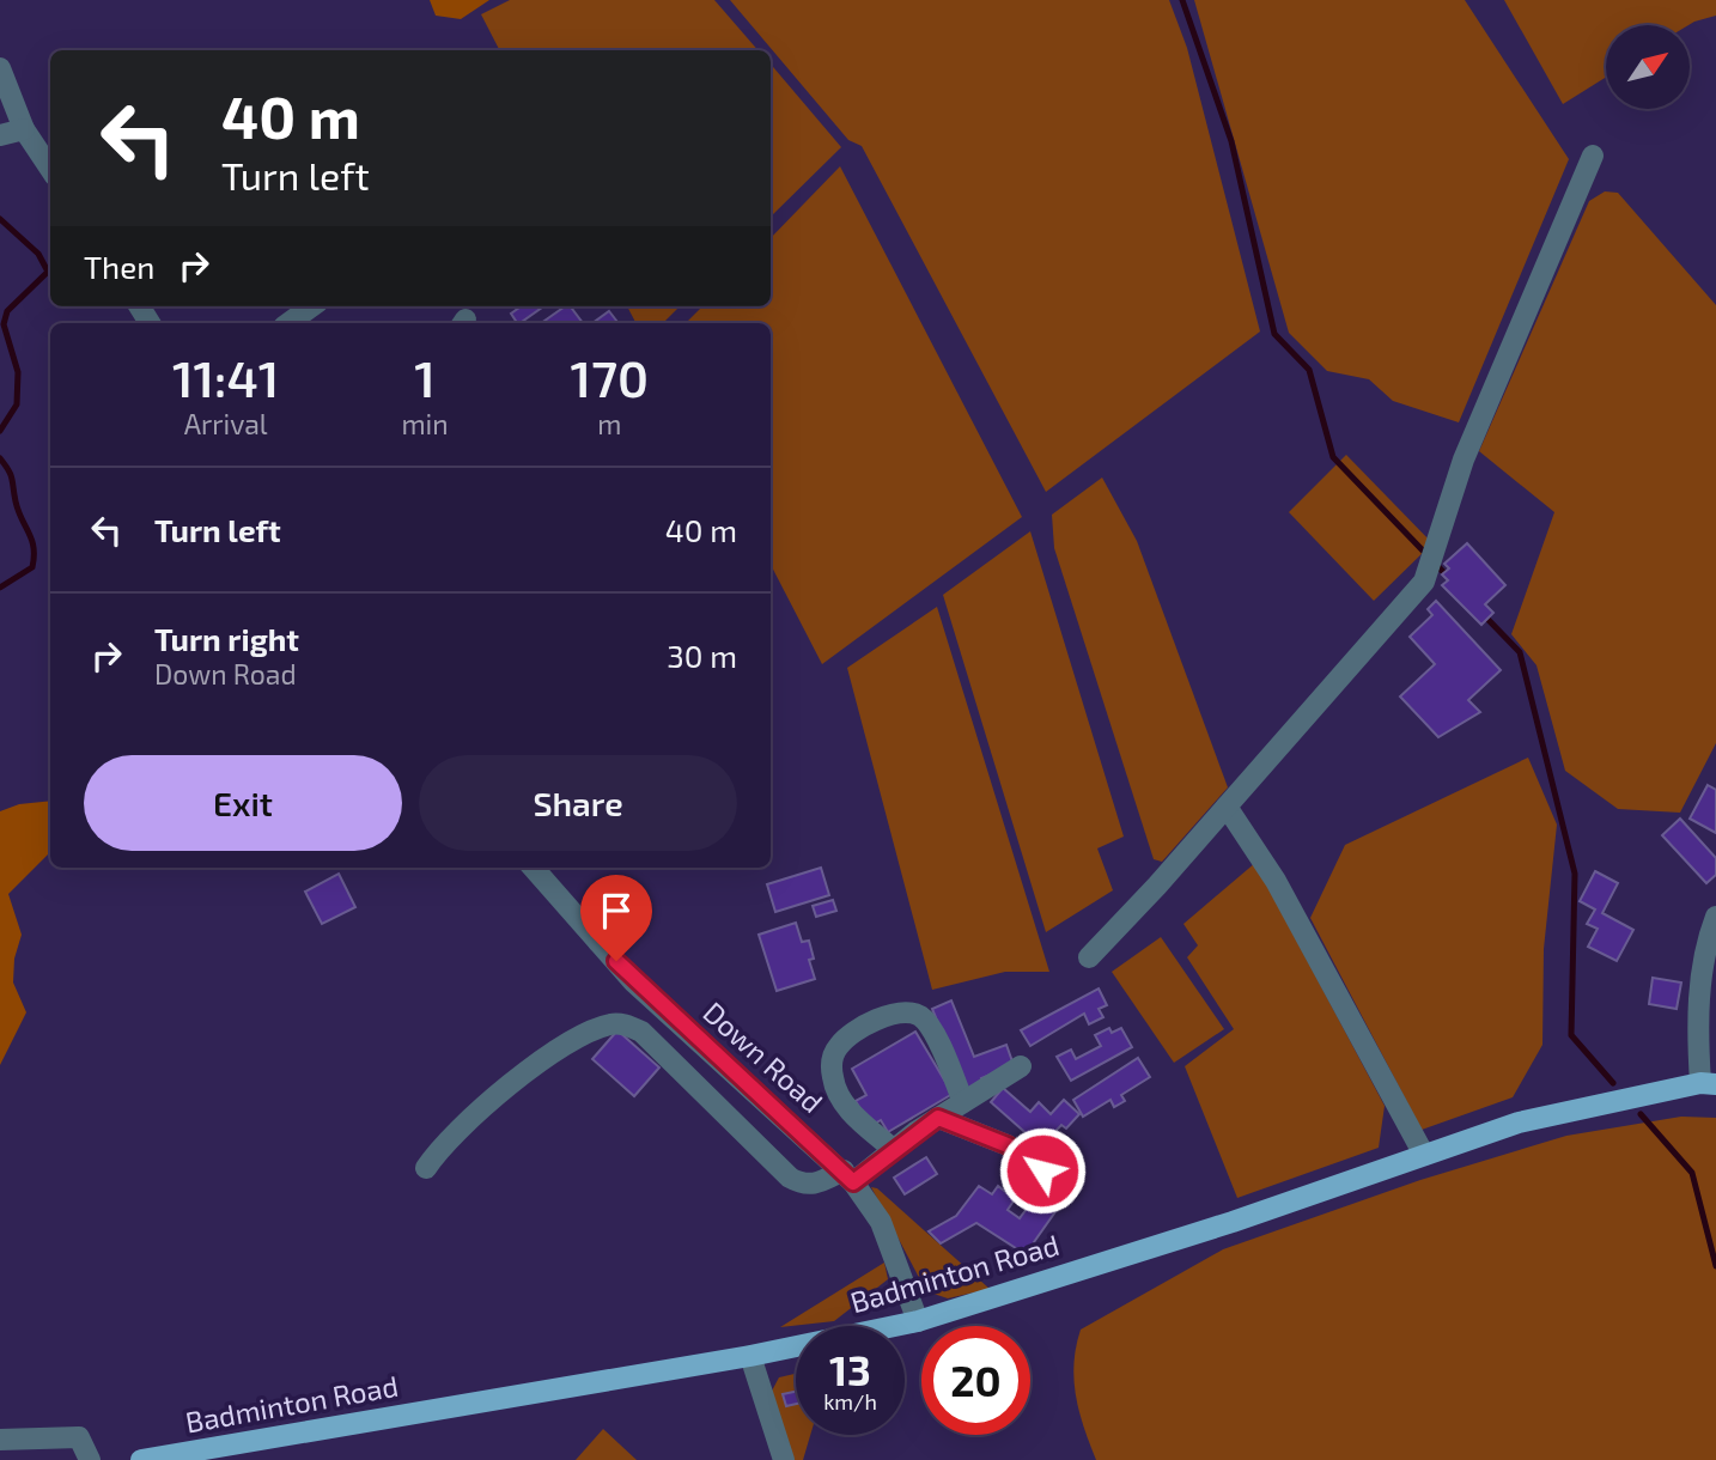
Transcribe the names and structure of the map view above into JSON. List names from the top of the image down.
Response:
{
  "streets": {
    "main road": ["Badminton Road"],
    "street": ["Down Road"]
  },
  "crossings": [
    ["Down Road", "Badminton Road"]
  ],
  "north": "top right",
  "page": {
    "turn": ["40 m", "Turn left"],
    "then": "Then",
    "eta": [
      "11:41",
      "Arrival",
      "1",
      "min",
      "170",
      "m"
    ],
    "list": [
      {
        "name": "Turn left",
        "value": "40 m"
      },
      {
        "name": "Turn right",
        "note": "Down Road",
        "value": "30 m"
      }
    ],
    "buttons": ["Exit", "Share"],
    "speed": "13 km/h",
    "limit": "20"
  }
}
